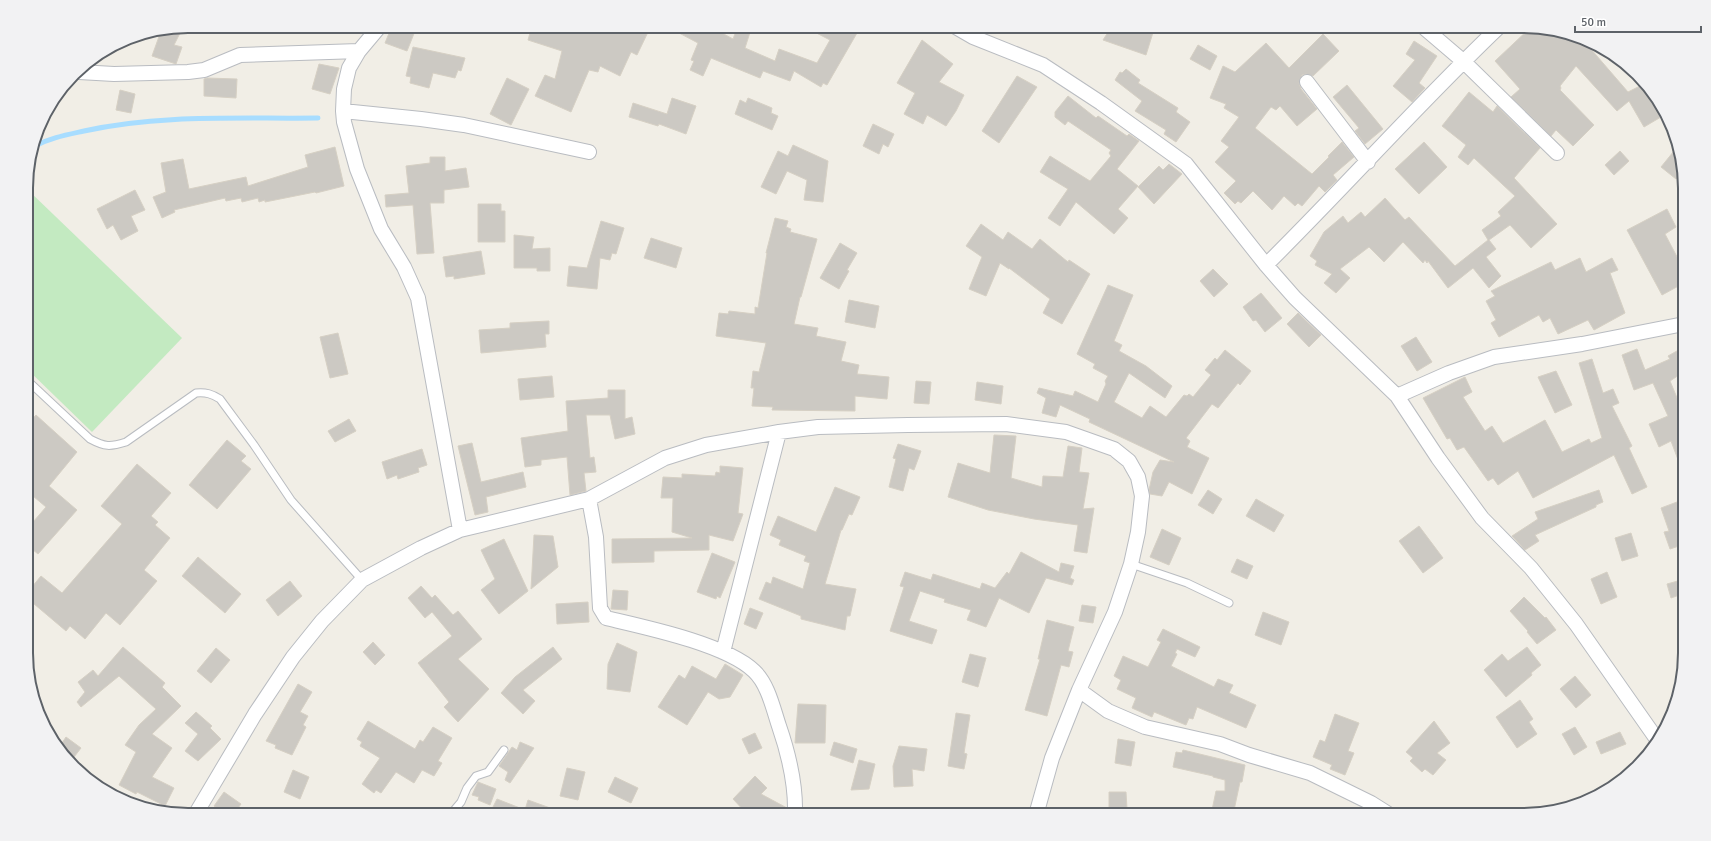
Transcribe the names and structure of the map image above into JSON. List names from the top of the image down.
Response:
{
  "scale_bar": "50 m"
}
